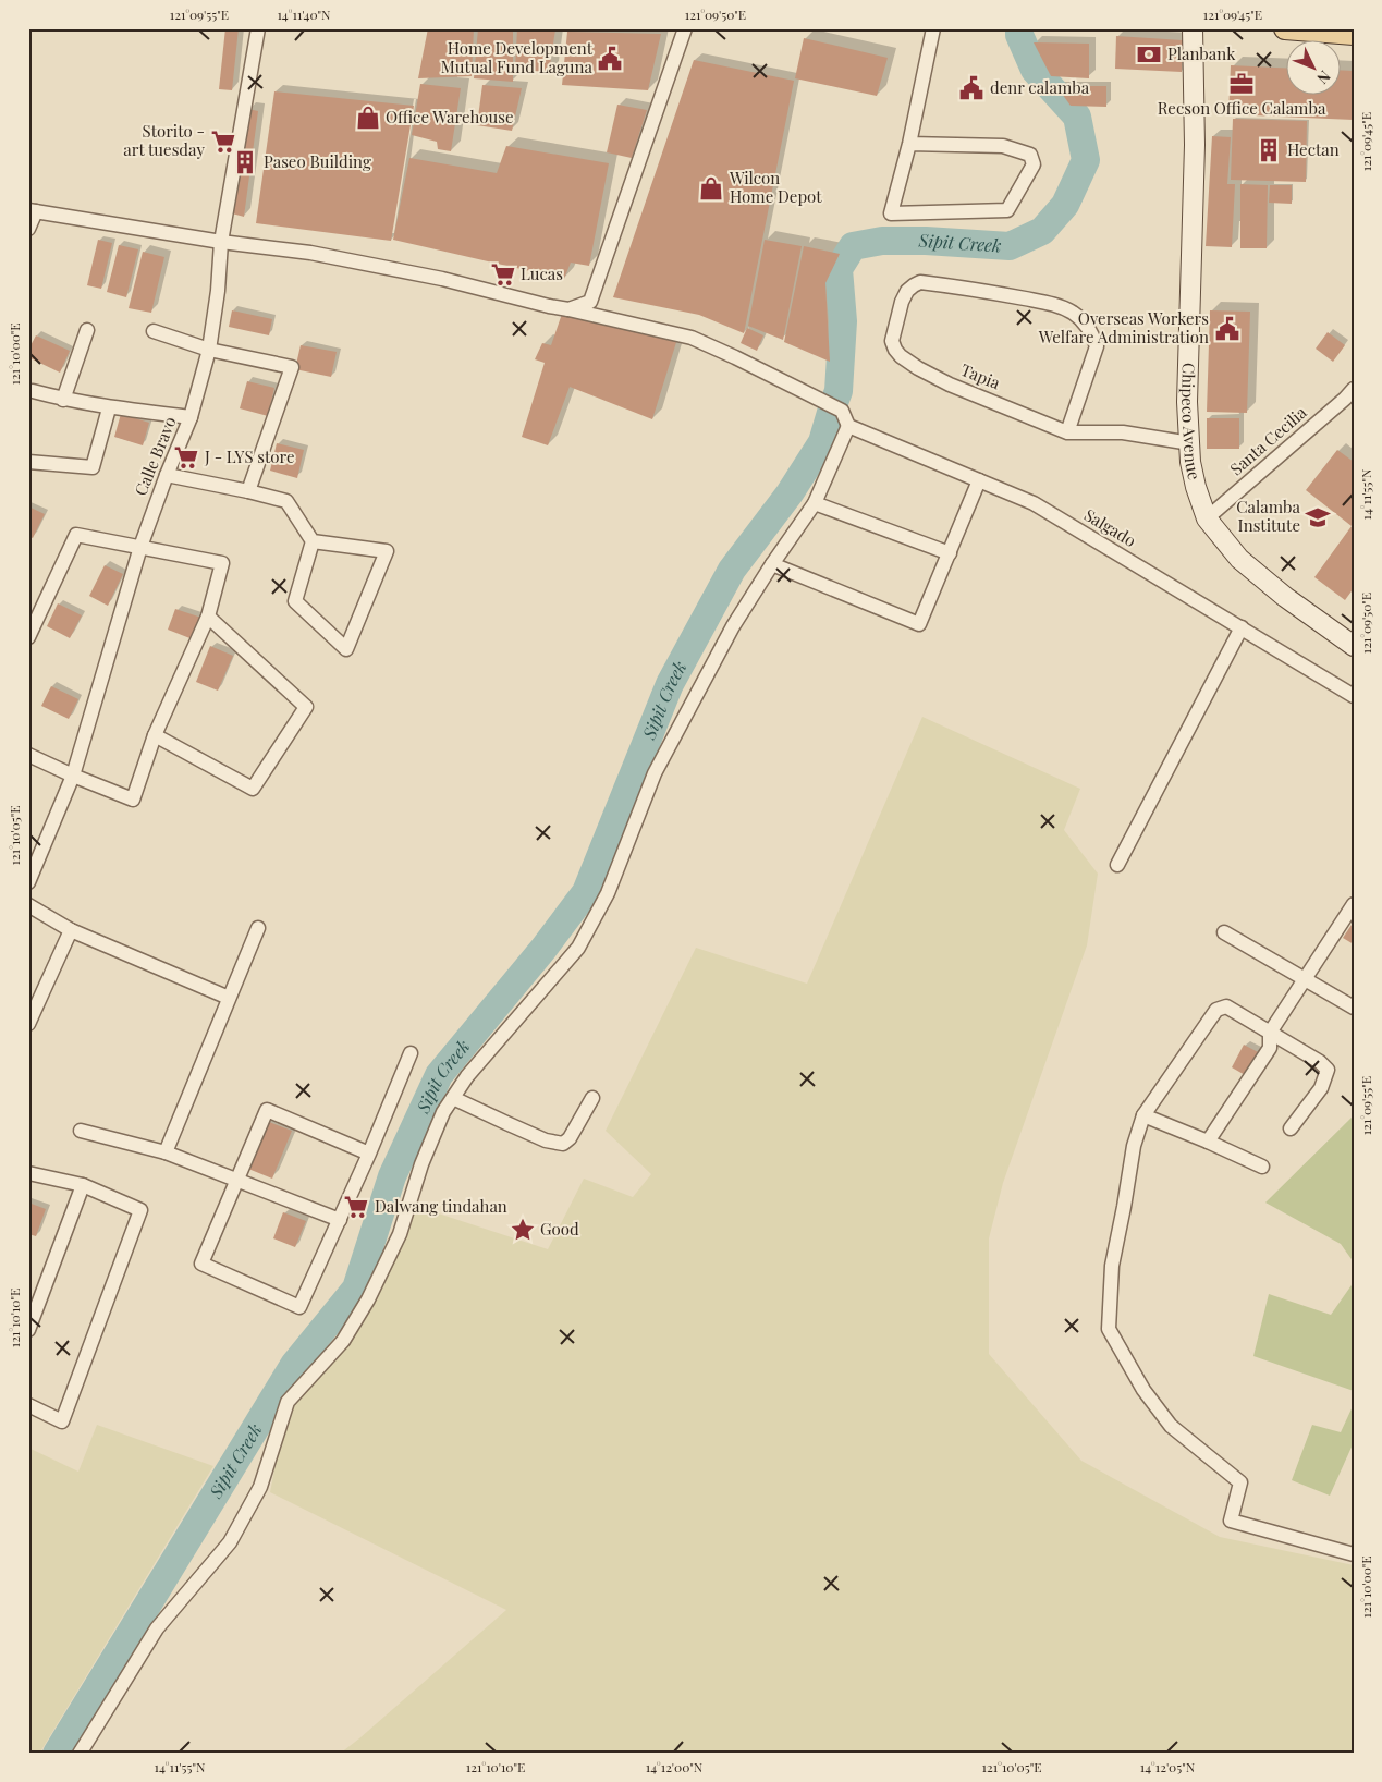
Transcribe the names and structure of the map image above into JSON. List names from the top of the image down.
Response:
{
  "streets": {
    "main road": ["Chipeco Avenue"],
    "street": [
      "Tapia",
      "Santa Cecilia",
      "Calle Bravo",
      "Salgado"
    ]
  },
  "crossings": [
    ["Tapia", "Chipeco Avenue"],
    ["Chipeco Avenue", "Santa Cecilia"]
  ],
  "water": ["Sipit Creek"],
  "places": {
    "bank": ["Planbank"],
    "public building": ["Home Development Mutual Fund Laguna", "denr calamba", "Overseas Workers Welfare Administration"],
    "office": ["Recson Office Calamba"],
    "shop": ["Office Warehouse", "Wilcon Home Depot"],
    "supermarket": [
      "Storito - art tuesday",
      "Lucas",
      "J - LYS store",
      "Dalwang tindahan"
    ],
    "building": ["Hectan", "Paseo Building"],
    "school or university": ["Calamba Institute"],
    "place": ["Good"]
  },
  "north": "bottom right",
  "coordinates": [
    "121°09'55\"E",
    "14°11'40\"N",
    "121°09'50\"E",
    "121°09'45\"E",
    "121°10'00\"E",
    "14°11'55\"N",
    "121°10'05\"E",
    "121°10'10\"E",
    "14°12'00\"N",
    "14°12'05\"N"
  ]
}
